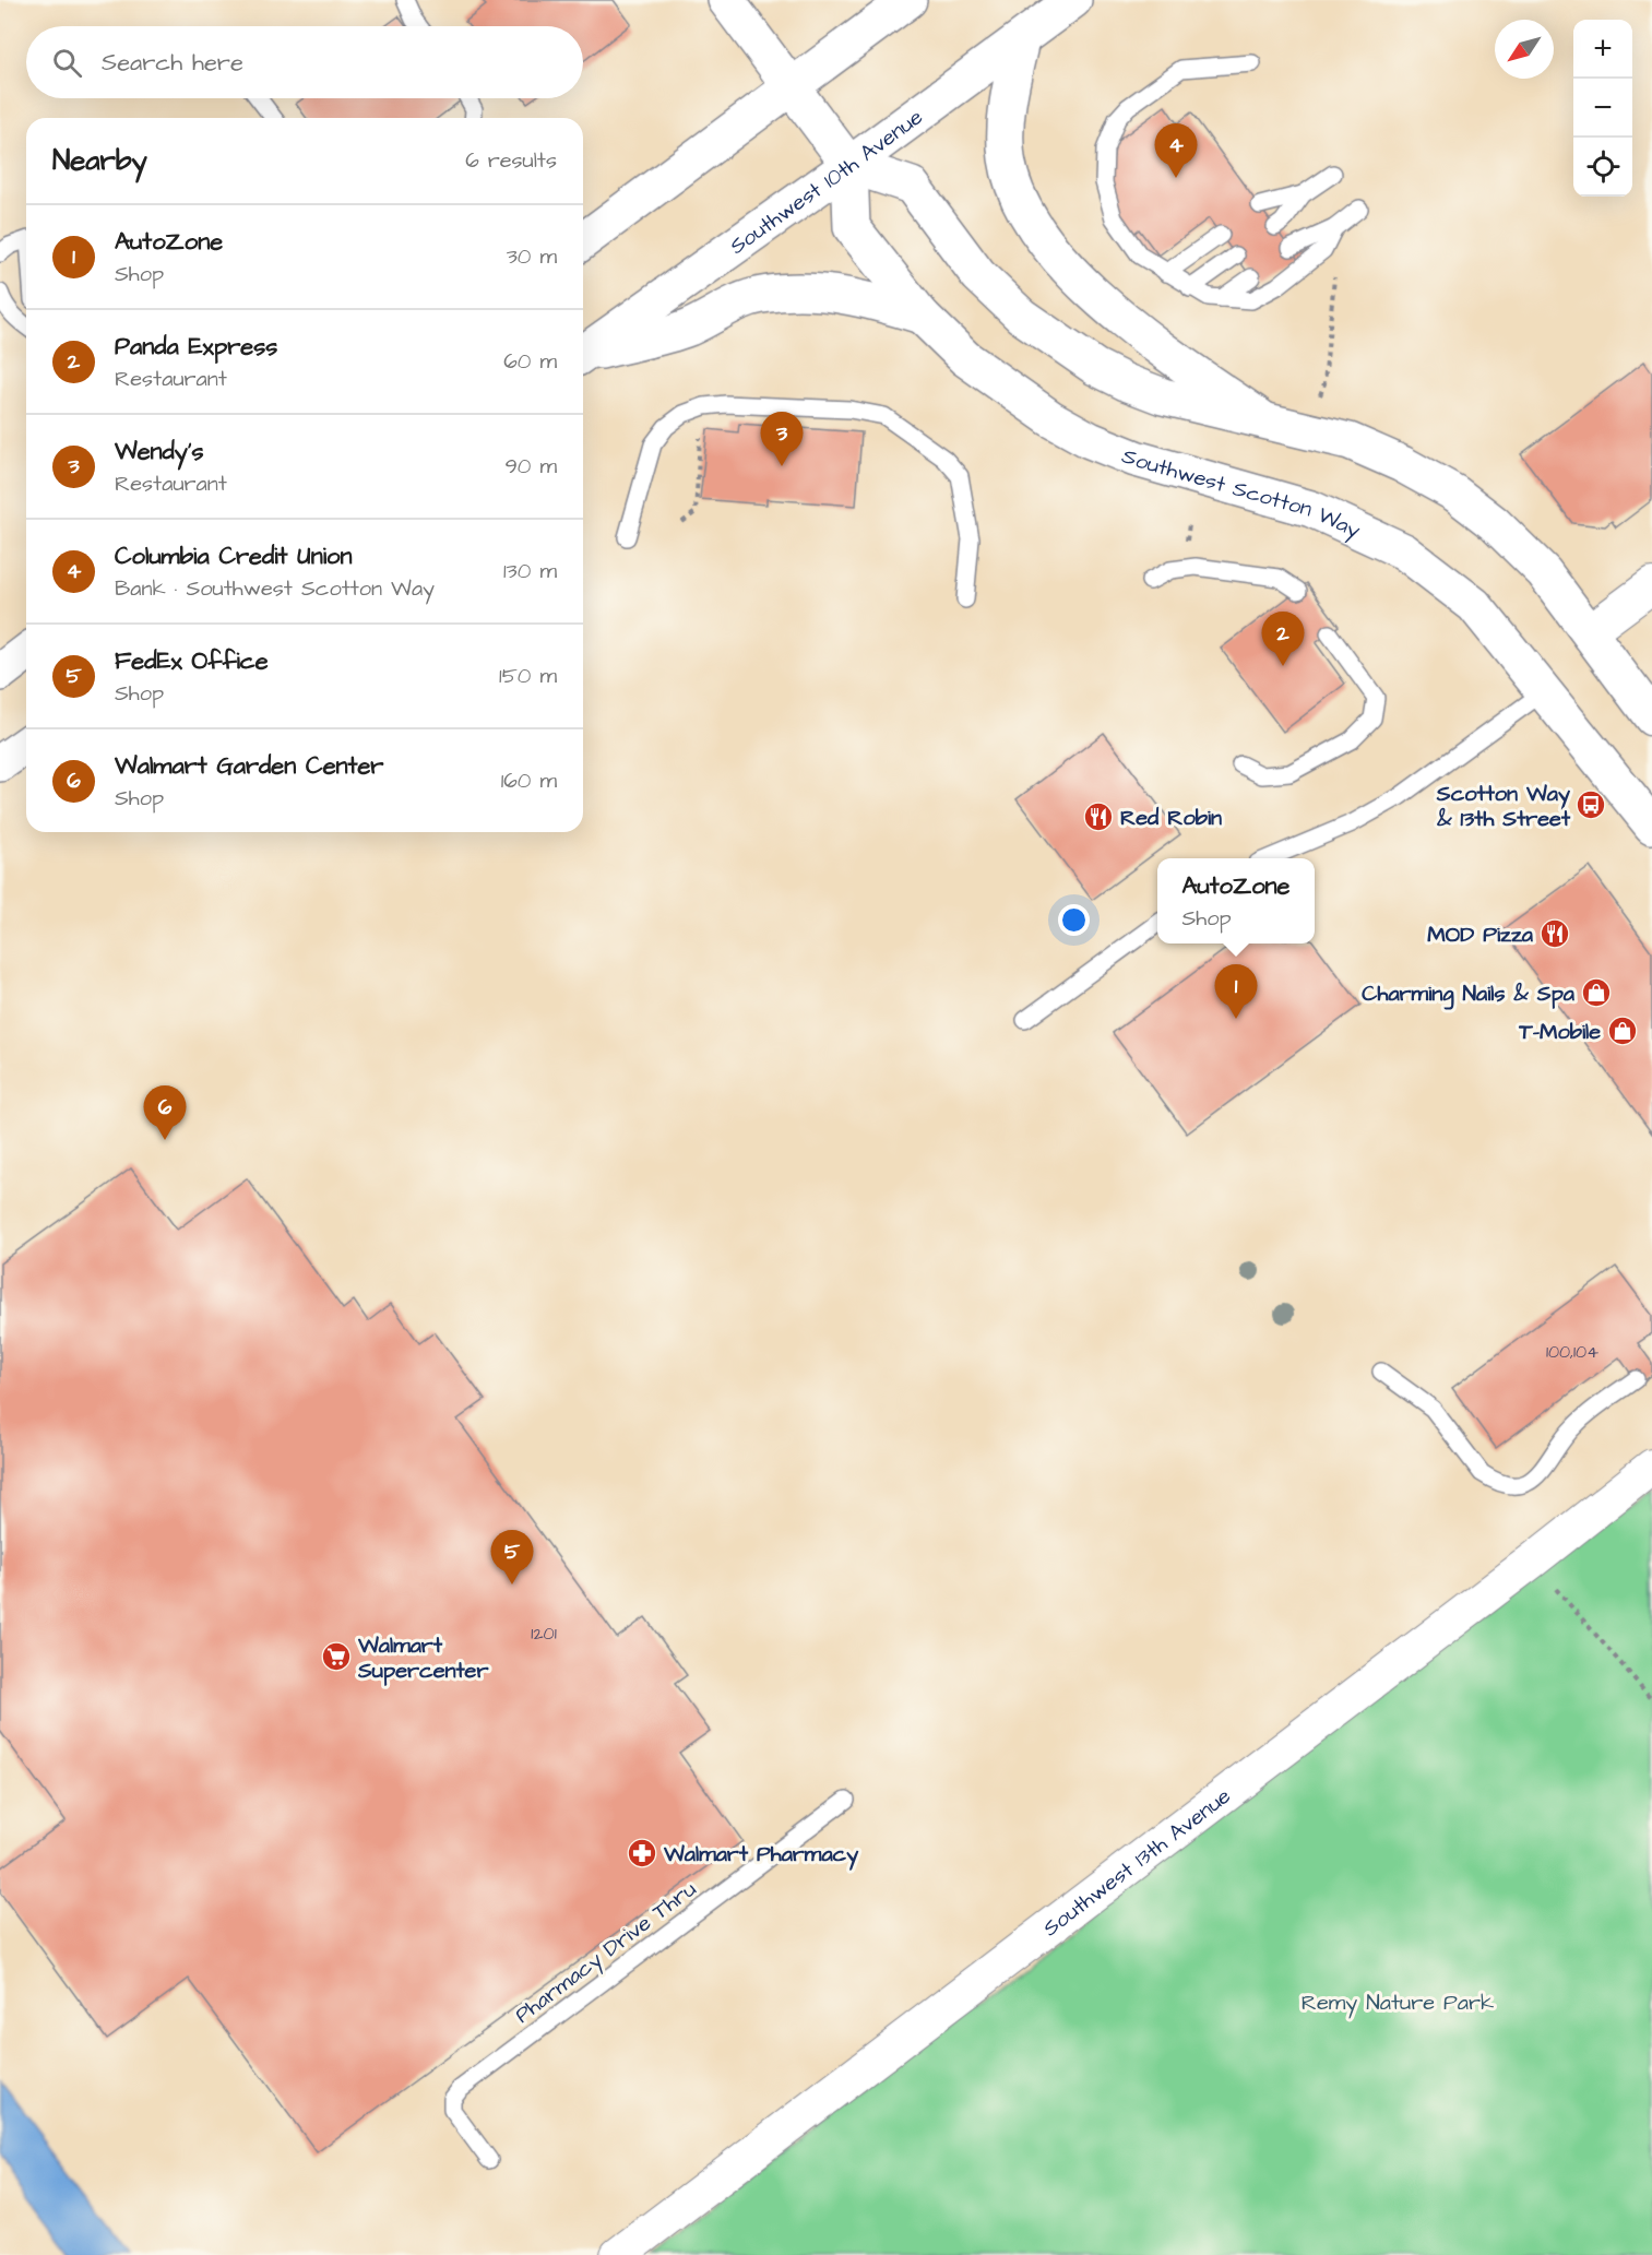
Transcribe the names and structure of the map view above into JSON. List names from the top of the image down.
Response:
{
  "streets": {
    "main road": ["Southwest 10th Avenue", "Southwest Scotton Way"],
    "street": ["Southwest 13th Avenue"],
    "lane": ["Pharmacy Drive Thru"]
  },
  "crossings": [
    ["Southwest 10th Avenue", "Southwest Scotton Way"]
  ],
  "parks": ["Remy Nature Park"],
  "places": {
    "bus stop": ["Scotton Way & 13th Street"],
    "restaurant": ["Red Robin", "MOD Pizza"],
    "shop": ["Charming Nails & Spa", "T-Mobile"],
    "supermarket": ["Walmart Supercenter"],
    "pharmacy": ["Walmart Pharmacy"]
  },
  "house_numbers": ["100,104", "1201"],
  "north": "bottom left",
  "page": {
    "map_buttons": ["+", "−"],
    "search": "Search here",
    "heading": ["Nearby", "6 results"],
    "pins": [
      "4",
      "3",
      "2",
      "1",
      "6",
      "5"
    ],
    "list": [
      {
        "mark": "1",
        "name": "AutoZone",
        "note": "Shop",
        "value": "30 m"
      },
      {
        "mark": "2",
        "name": "Panda Express",
        "note": "Restaurant",
        "value": "60 m"
      },
      {
        "mark": "3",
        "name": "Wendy's",
        "note": "Restaurant",
        "value": "90 m"
      },
      {
        "mark": "4",
        "name": "Columbia Credit Union",
        "note": "Bank · Southwest Scotton Way",
        "value": "130 m"
      },
      {
        "mark": "5",
        "name": "FedEx Office",
        "note": "Shop",
        "value": "150 m"
      },
      {
        "mark": "6",
        "name": "Walmart Garden Center",
        "note": "Shop",
        "value": "160 m"
      }
    ],
    "popup": ["AutoZone", "Shop"]
  }
}
